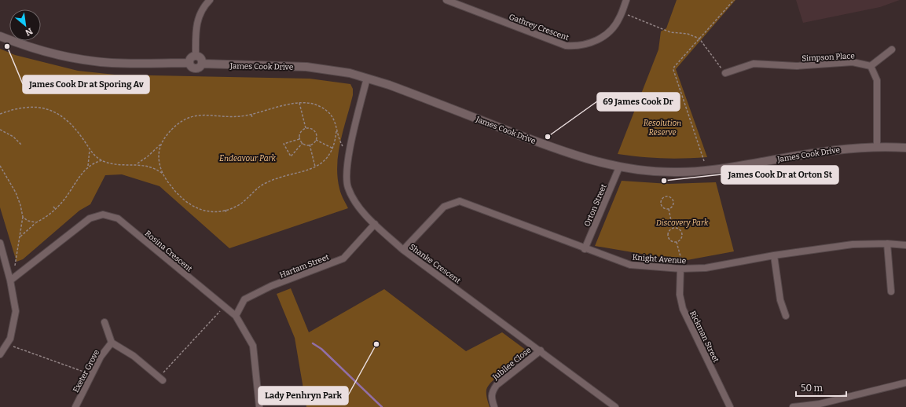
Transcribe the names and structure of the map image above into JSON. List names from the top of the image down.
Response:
{
  "streets": {
    "street": [
      "Gathrey Crescent",
      "Simpson Place",
      "James Cook Drive",
      "Orton Street",
      "Rosina Crescent",
      "Knight Avenue",
      "Shanke Crescent",
      "Hartam Street",
      "Rickman Street",
      "Jubilee Close",
      "Exeter Grove"
    ]
  },
  "crossings": [
    ["James Cook Drive", "Orton Street"],
    ["James Cook Drive", "Shanke Crescent"],
    ["Orton Street", "Knight Avenue"],
    ["Rosina Crescent", "Hartam Street"],
    ["Knight Avenue", "Shanke Crescent"],
    ["Knight Avenue", "Rickman Street"],
    ["Shanke Crescent", "Hartam Street"],
    ["Shanke Crescent", "Jubilee Close"]
  ],
  "parks": ["Resolution Reserve", "Endeavour Park", "Discovery Park"],
  "places": [
    "James Cook Dr at Sporing Av",
    "69 James Cook Dr",
    "James Cook Dr at Orton St",
    "Lady Penhryn Park"
  ],
  "scale_bar": "50 m",
  "north": "bottom right"
}
